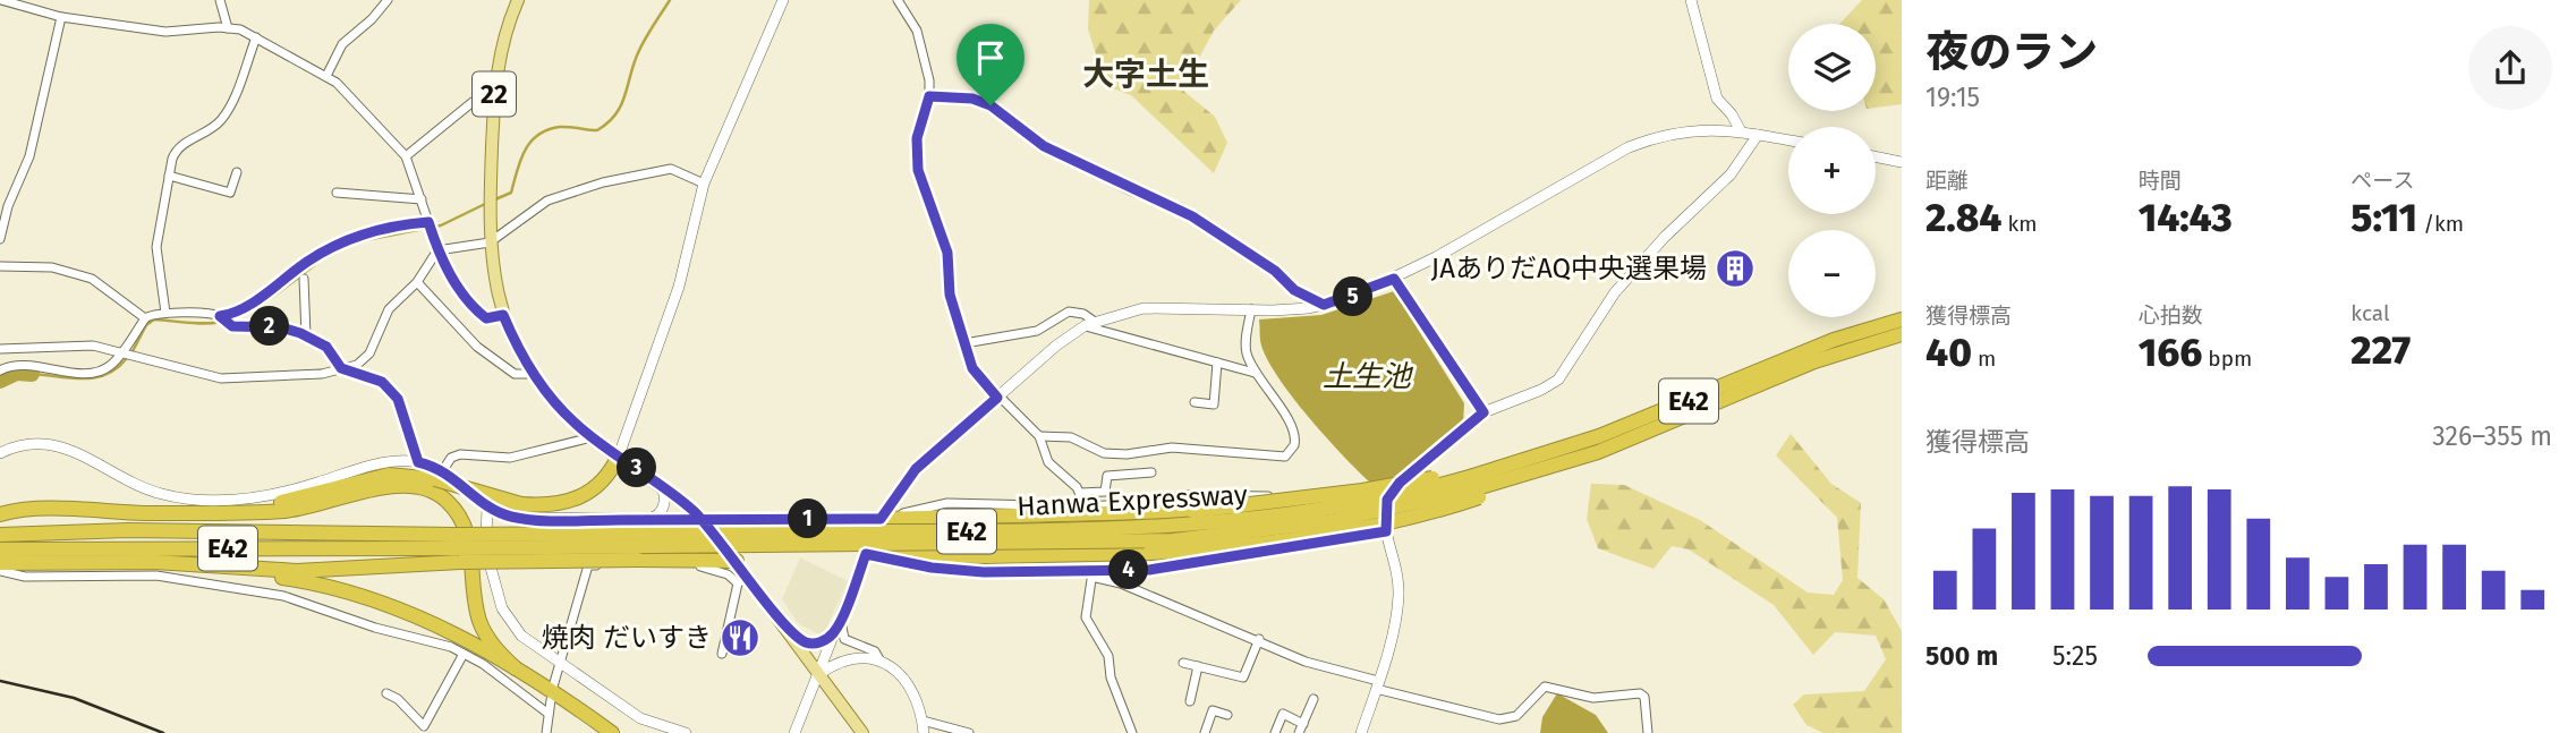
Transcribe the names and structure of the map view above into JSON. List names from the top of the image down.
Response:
{
  "streets": {
    "highway": ["E42", "Hanwa Expressway"],
    "main road": ["22"]
  },
  "crossings": [
    ["E42", "Hanwa Expressway"]
  ],
  "districts": ["大字土生"],
  "water": ["土生池"],
  "places": {
    "building": ["JAありだAQ中央選果場"],
    "restaurant": ["焼肉 だいすき"]
  },
  "page": {
    "heading": ["夜のラン", "19:15"],
    "map_buttons": ["+", "−"],
    "stats": [
      ["距離", "2.84 km"],
      ["時間", "14:43"],
      ["ペース", "5:11 /km"],
      ["獲得標高", "40 m"],
      ["心拍数", "166 bpm"],
      ["kcal", "227"]
    ],
    "pins": [
      "5",
      "2",
      "3",
      "1",
      "4"
    ],
    "chart": ["獲得標高", "326–355 m"],
    "list": [
      {
        "name": "500 m",
        "note": "5:25"
      }
    ]
  }
}
